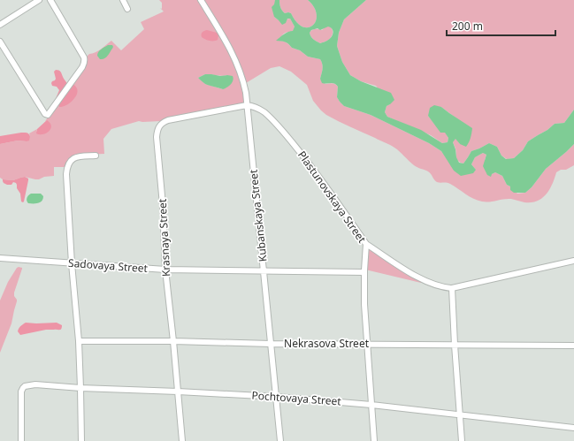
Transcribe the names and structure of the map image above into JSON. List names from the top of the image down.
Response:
{
  "streets": {
    "street": [
      "Plastunovskaya Street",
      "Kubanskaya Street",
      "Krasnaya Street",
      "Sadovaya Street",
      "Nekrasova Street",
      "Pochtovaya Street"
    ]
  },
  "crossings": [
    ["Plastunovskaya Street", "Kubanskaya Street"],
    ["Plastunovskaya Street", "Krasnaya Street"],
    ["Plastunovskaya Street", "Sadovaya Street"],
    ["Plastunovskaya Street", "Nekrasova Street"],
    ["Plastunovskaya Street", "Pochtovaya Street"],
    ["Kubanskaya Street", "Krasnaya Street"],
    ["Kubanskaya Street", "Sadovaya Street"],
    ["Kubanskaya Street", "Nekrasova Street"],
    ["Kubanskaya Street", "Pochtovaya Street"],
    ["Krasnaya Street", "Sadovaya Street"],
    ["Krasnaya Street", "Nekrasova Street"],
    ["Krasnaya Street", "Pochtovaya Street"]
  ],
  "scale_bar": "200 m"
}
